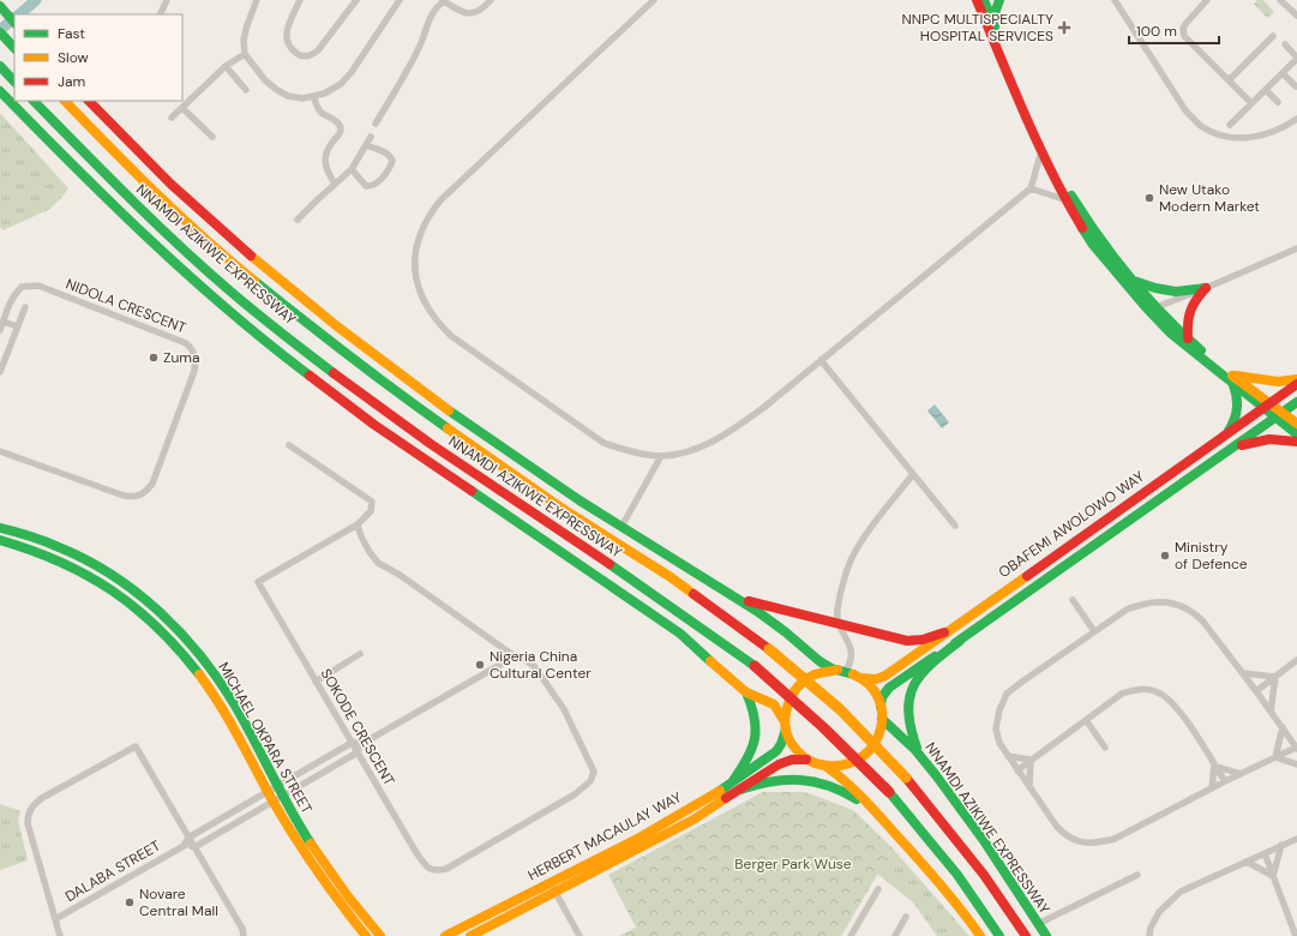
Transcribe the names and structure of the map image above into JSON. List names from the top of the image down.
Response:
{
  "streets": {
    "main road": [
      "NNAMDI AZIKIWE EXPRESSWAY",
      "OBAFEMI AWOLOWO WAY",
      "MICHAEL OKPARA STREET",
      "HERBERT MACAULAY WAY"
    ],
    "street": ["NIDOLA CRESCENT", "SOKODE CRESCENT", "DALABA STREET"]
  },
  "crossings": [
    ["NNAMDI AZIKIWE EXPRESSWAY", "OBAFEMI AWOLOWO WAY"],
    ["NNAMDI AZIKIWE EXPRESSWAY", "HERBERT MACAULAY WAY"],
    ["OBAFEMI AWOLOWO WAY", "HERBERT MACAULAY WAY"]
  ],
  "parks": ["Berger Park Wuse"],
  "places": {
    "health": ["NNPC MULTISPECIALTY HOSPITAL SERVICES"],
    "other": [
      "New Utako Modern Market",
      "Zuma",
      "Ministry of Defence",
      "Nigeria China Cultural Center",
      "Novare Central Mall"
    ]
  },
  "legend": ["Fast", "Slow", "Jam"],
  "scale_bar": "100 m"
}
